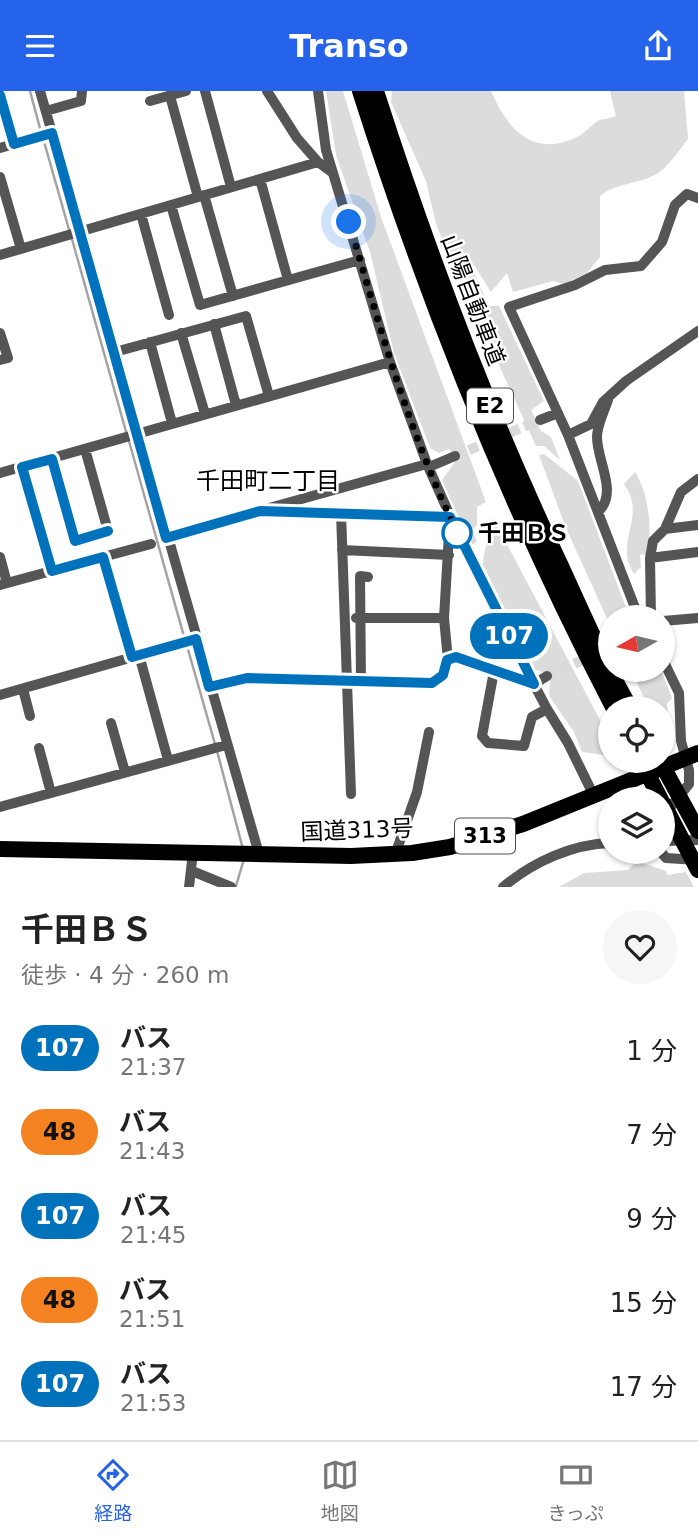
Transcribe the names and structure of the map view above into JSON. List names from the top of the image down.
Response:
{
  "streets": {
    "highway": [
      "山陽自動車道",
      "E2",
      "国道313号",
      "313"
    ]
  },
  "districts": ["千田町二丁目"],
  "places": ["千田ＢＳ"],
  "lines": ["bus line 107"],
  "north": "left",
  "page": {
    "header": "Transo",
    "on_map": "107",
    "heading": ["千田ＢＳ", "徒歩 · 4 分 · 260 m"],
    "list": [
      {
        "mark": "107",
        "name": "バス",
        "note": "21:37",
        "value": "1 分"
      },
      {
        "mark": "48",
        "name": "バス",
        "note": "21:43",
        "value": "7 分"
      },
      {
        "mark": "107",
        "name": "バス",
        "note": "21:45",
        "value": "9 分"
      },
      {
        "mark": "48",
        "name": "バス",
        "note": "21:51",
        "value": "15 分"
      },
      {
        "mark": "107",
        "name": "バス",
        "note": "21:53",
        "value": "17 分"
      }
    ],
    "tabs": ["経路", "地図", "きっぷ"]
  }
}
